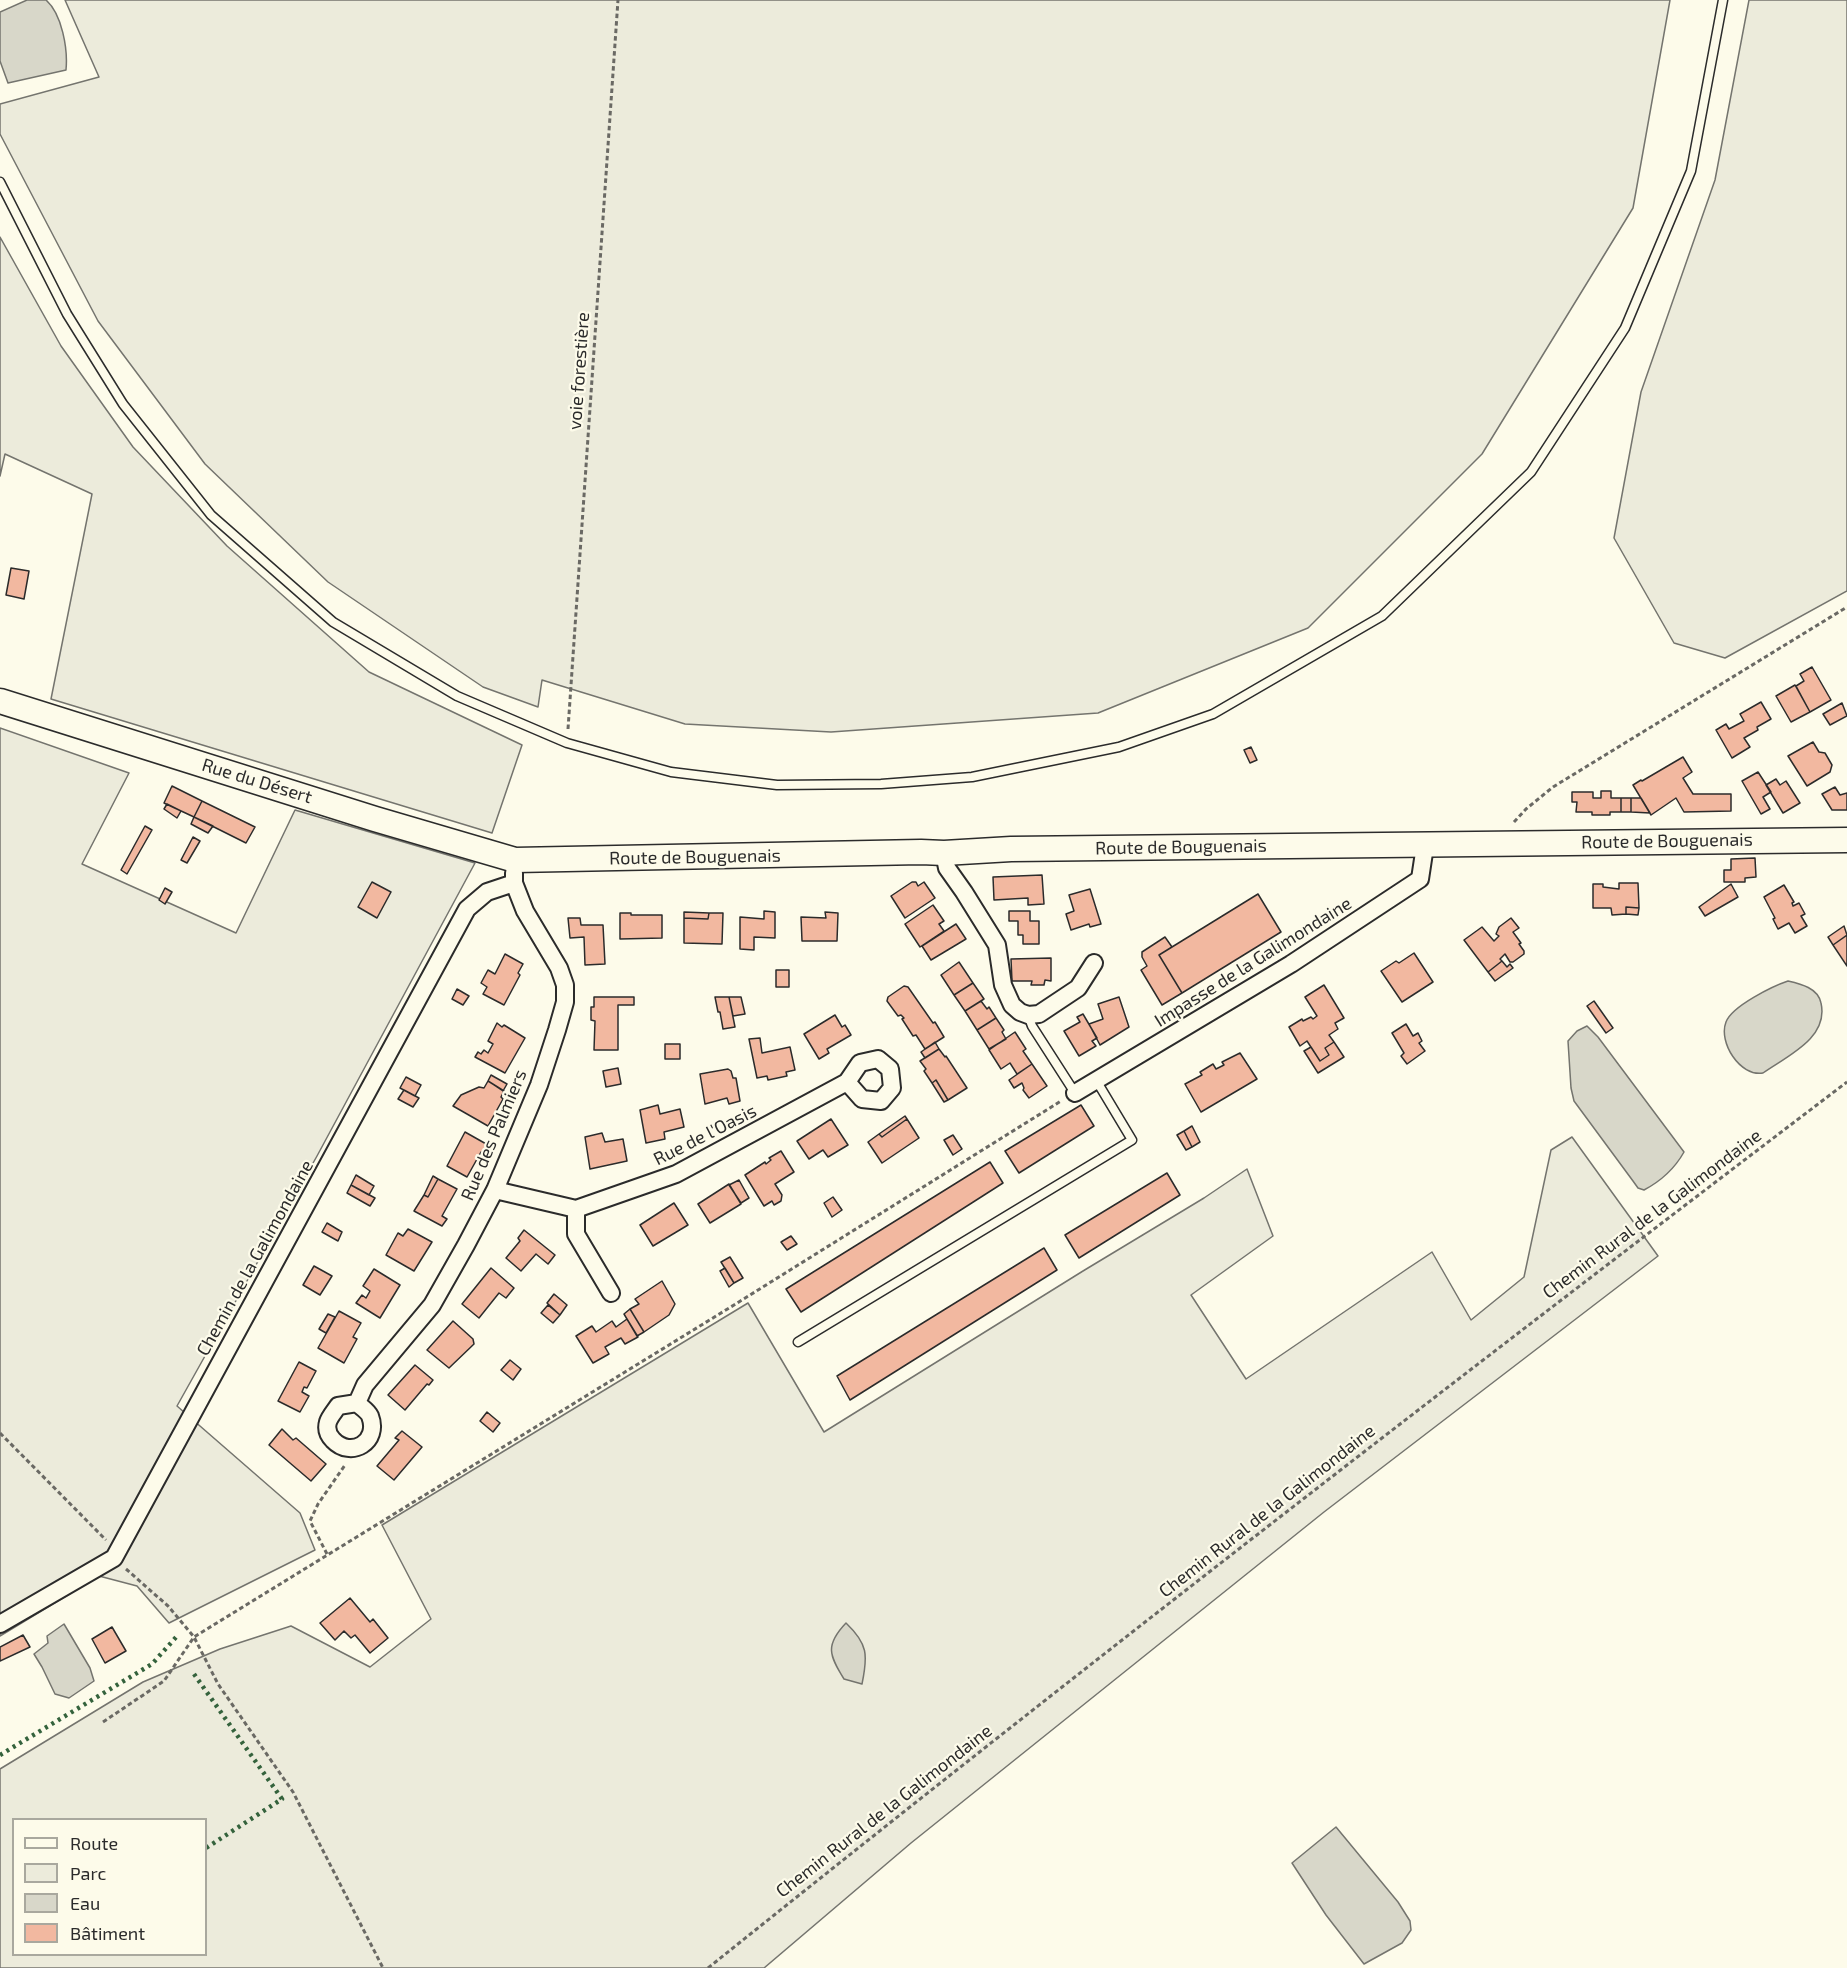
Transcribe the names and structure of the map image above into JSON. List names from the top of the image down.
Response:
{
  "streets": {
    "street": [
      "Rue du Désert",
      "Route de Bouguenais",
      "Impasse de la Galimondaine",
      "Rue des Palmiers",
      "Rue de l'Oasis",
      "Chemin de la Galimondaine"
    ],
    "path": ["voie forestière", "Chemin Rural de la Galimondaine"]
  },
  "crossings": [
    ["Rue du Désert", "Route de Bouguenais"],
    ["Rue du Désert", "Rue des Palmiers"],
    ["Rue du Désert", "Chemin de la Galimondaine"],
    ["Route de Bouguenais", "Impasse de la Galimondaine"],
    ["Route de Bouguenais", "Rue des Palmiers"],
    ["Route de Bouguenais", "Chemin de la Galimondaine"],
    ["Rue des Palmiers", "Chemin de la Galimondaine"]
  ],
  "legend": [
    "Route",
    "Parc",
    "Eau",
    "Bâtiment"
  ]
}
